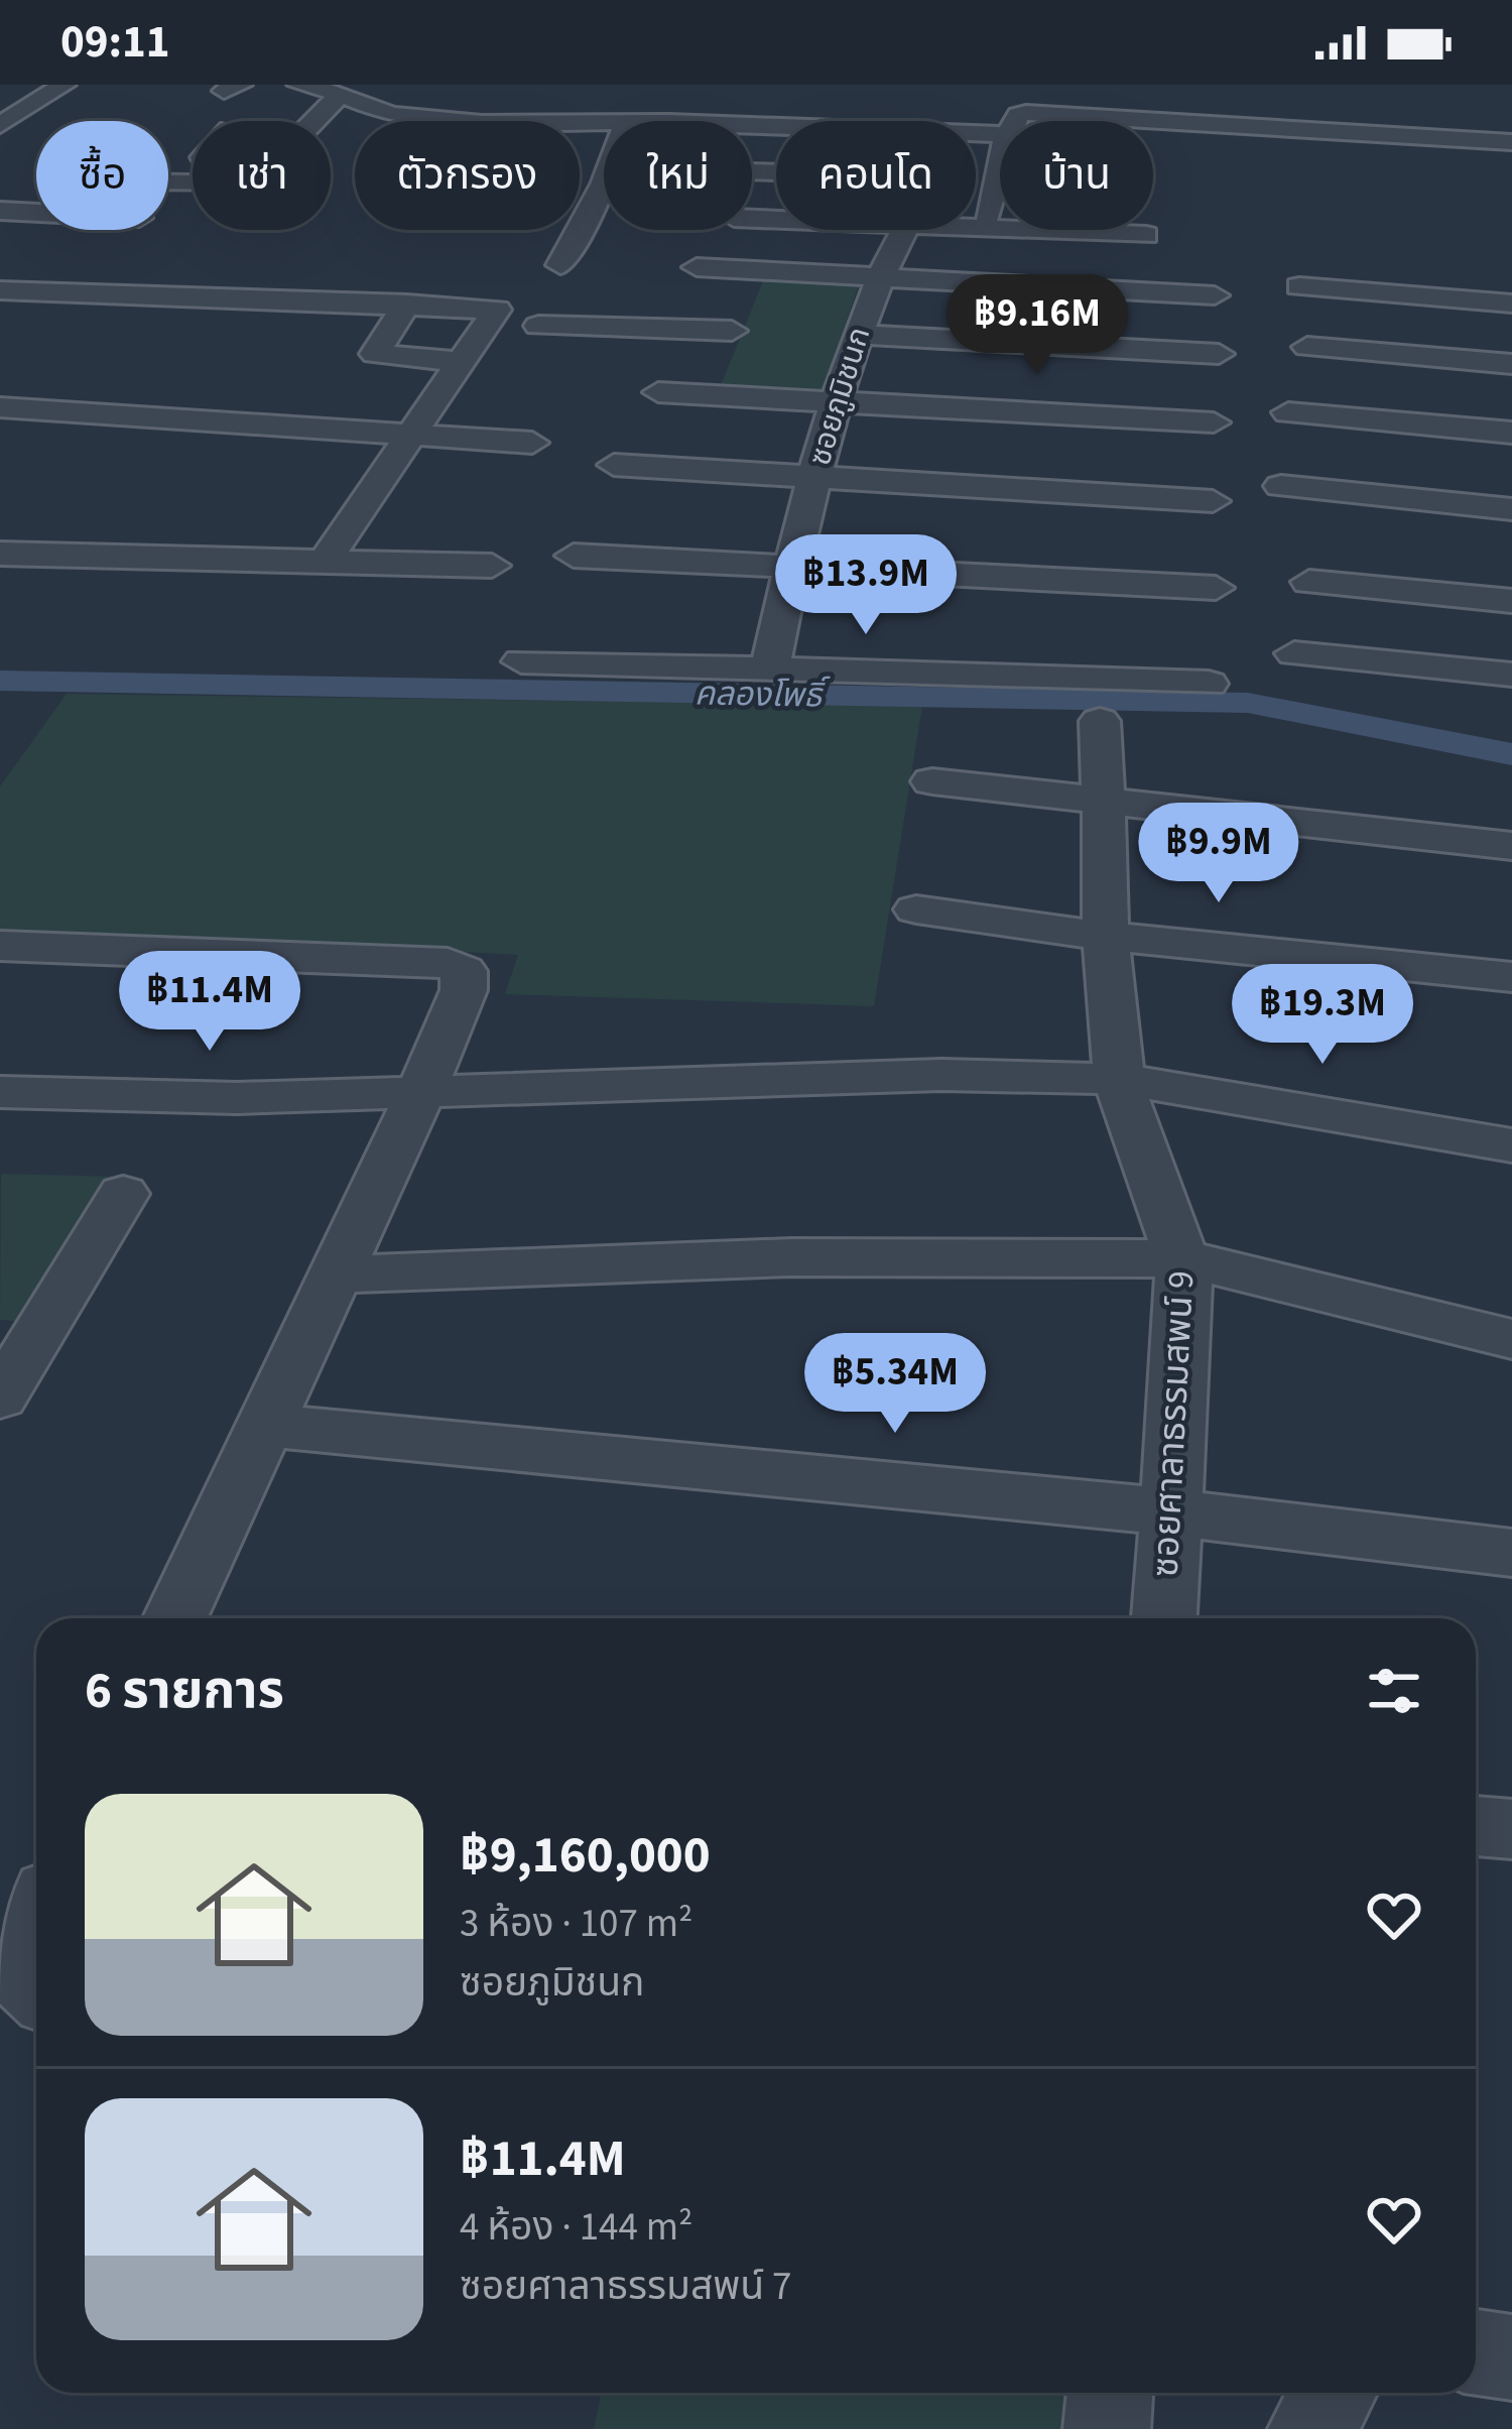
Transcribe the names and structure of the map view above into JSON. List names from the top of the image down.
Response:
{
  "streets": {
    "street": ["ซอยภูมิชนก", "ซอยศาลาธรรมสพน์ 9"]
  },
  "water": ["คลองโพธิ์"],
  "page": {
    "status": "09:11",
    "chip": [
      "ซื้อ",
      "เช่า",
      "ตัวกรอง",
      "ใหม่",
      "คอนโด",
      "บ้าน"
    ],
    "price": [
      "฿9.16M",
      "฿13.9M",
      "฿9.9M",
      "฿11.4M",
      "฿19.3M",
      "฿5.34M"
    ],
    "heading": "6 รายการ",
    "list": [
      {
        "name": "฿9,160,000",
        "note": "3 ห้อง · 107 m² · ซอยภูมิชนก"
      },
      {
        "name": "฿11.4M",
        "note": "4 ห้อง · 144 m² · ซอยศาลาธรรมสพน์ 7"
      }
    ]
  }
}
